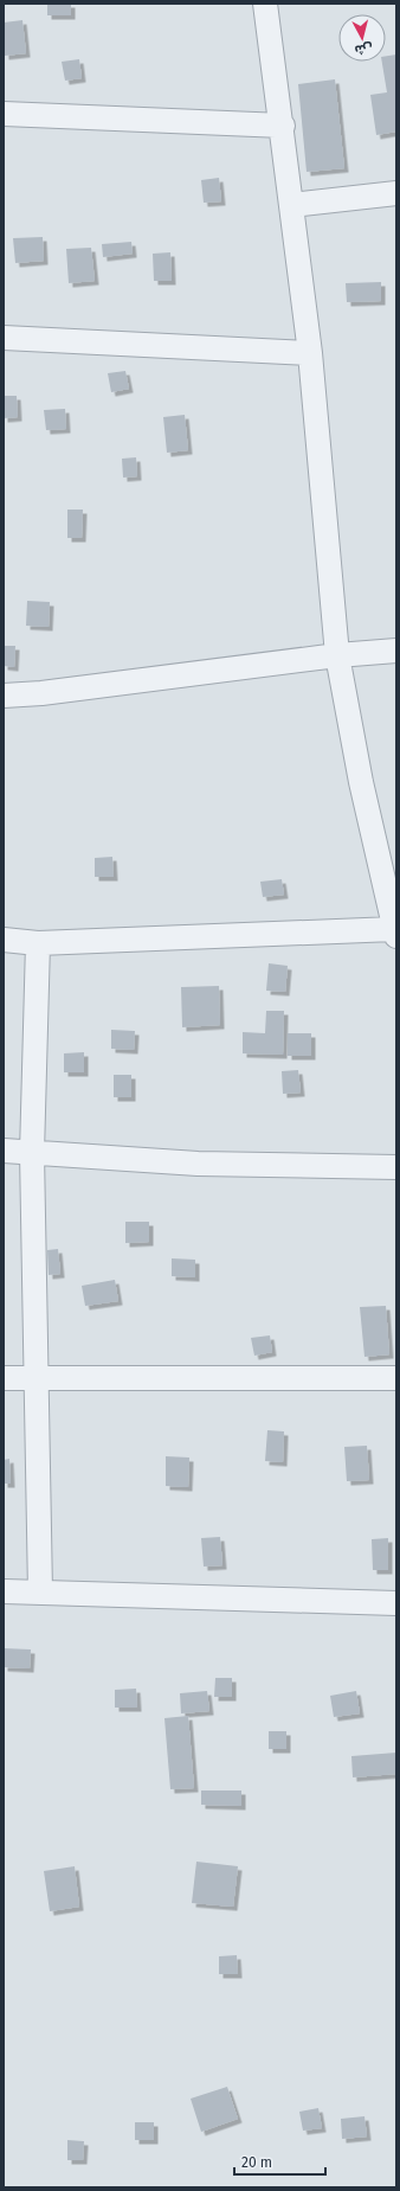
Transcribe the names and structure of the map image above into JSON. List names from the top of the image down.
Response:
{
  "scale_bar": "20 m",
  "north": "bottom"
}
